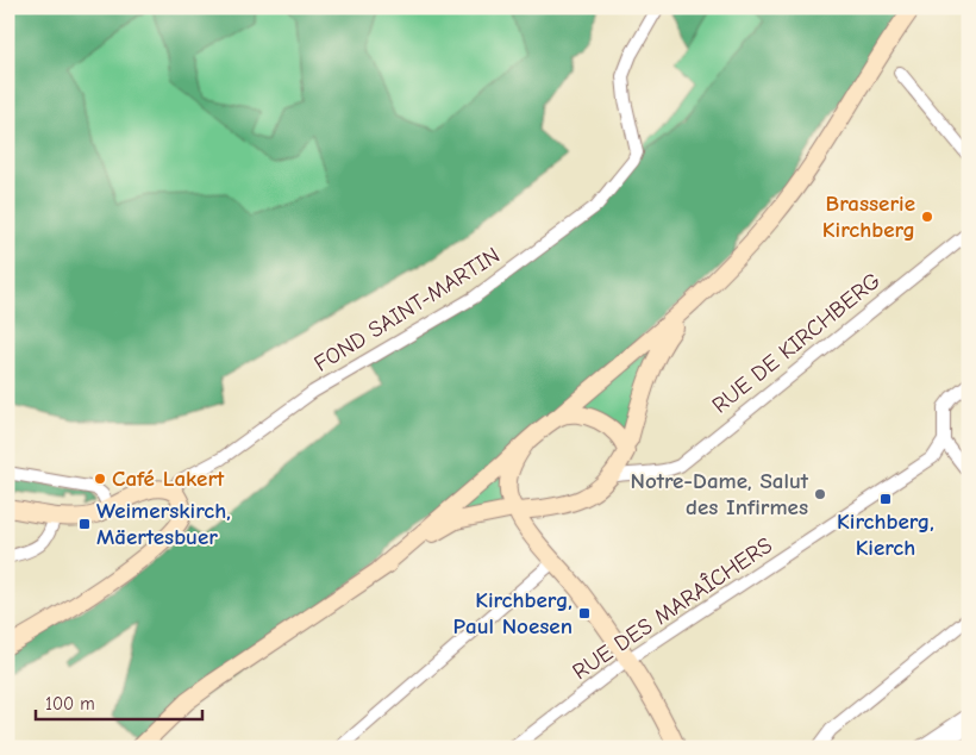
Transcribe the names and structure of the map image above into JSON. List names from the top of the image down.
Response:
{
  "streets": {
    "street": ["FOND SAINT-MARTIN", "RUE DE KIRCHBERG", "RUE DES MARAÎCHERS"]
  },
  "places": {
    "other": ["Brasserie Kirchberg", "Café Lakert", "Notre-Dame, Salut des Infirmes"],
    "transit": ["Kirchberg, Kierch", "Weimerskirch, Mäertesbuer", "Kirchberg, Paul Noesen"]
  },
  "scale_bar": "100 m"
}
